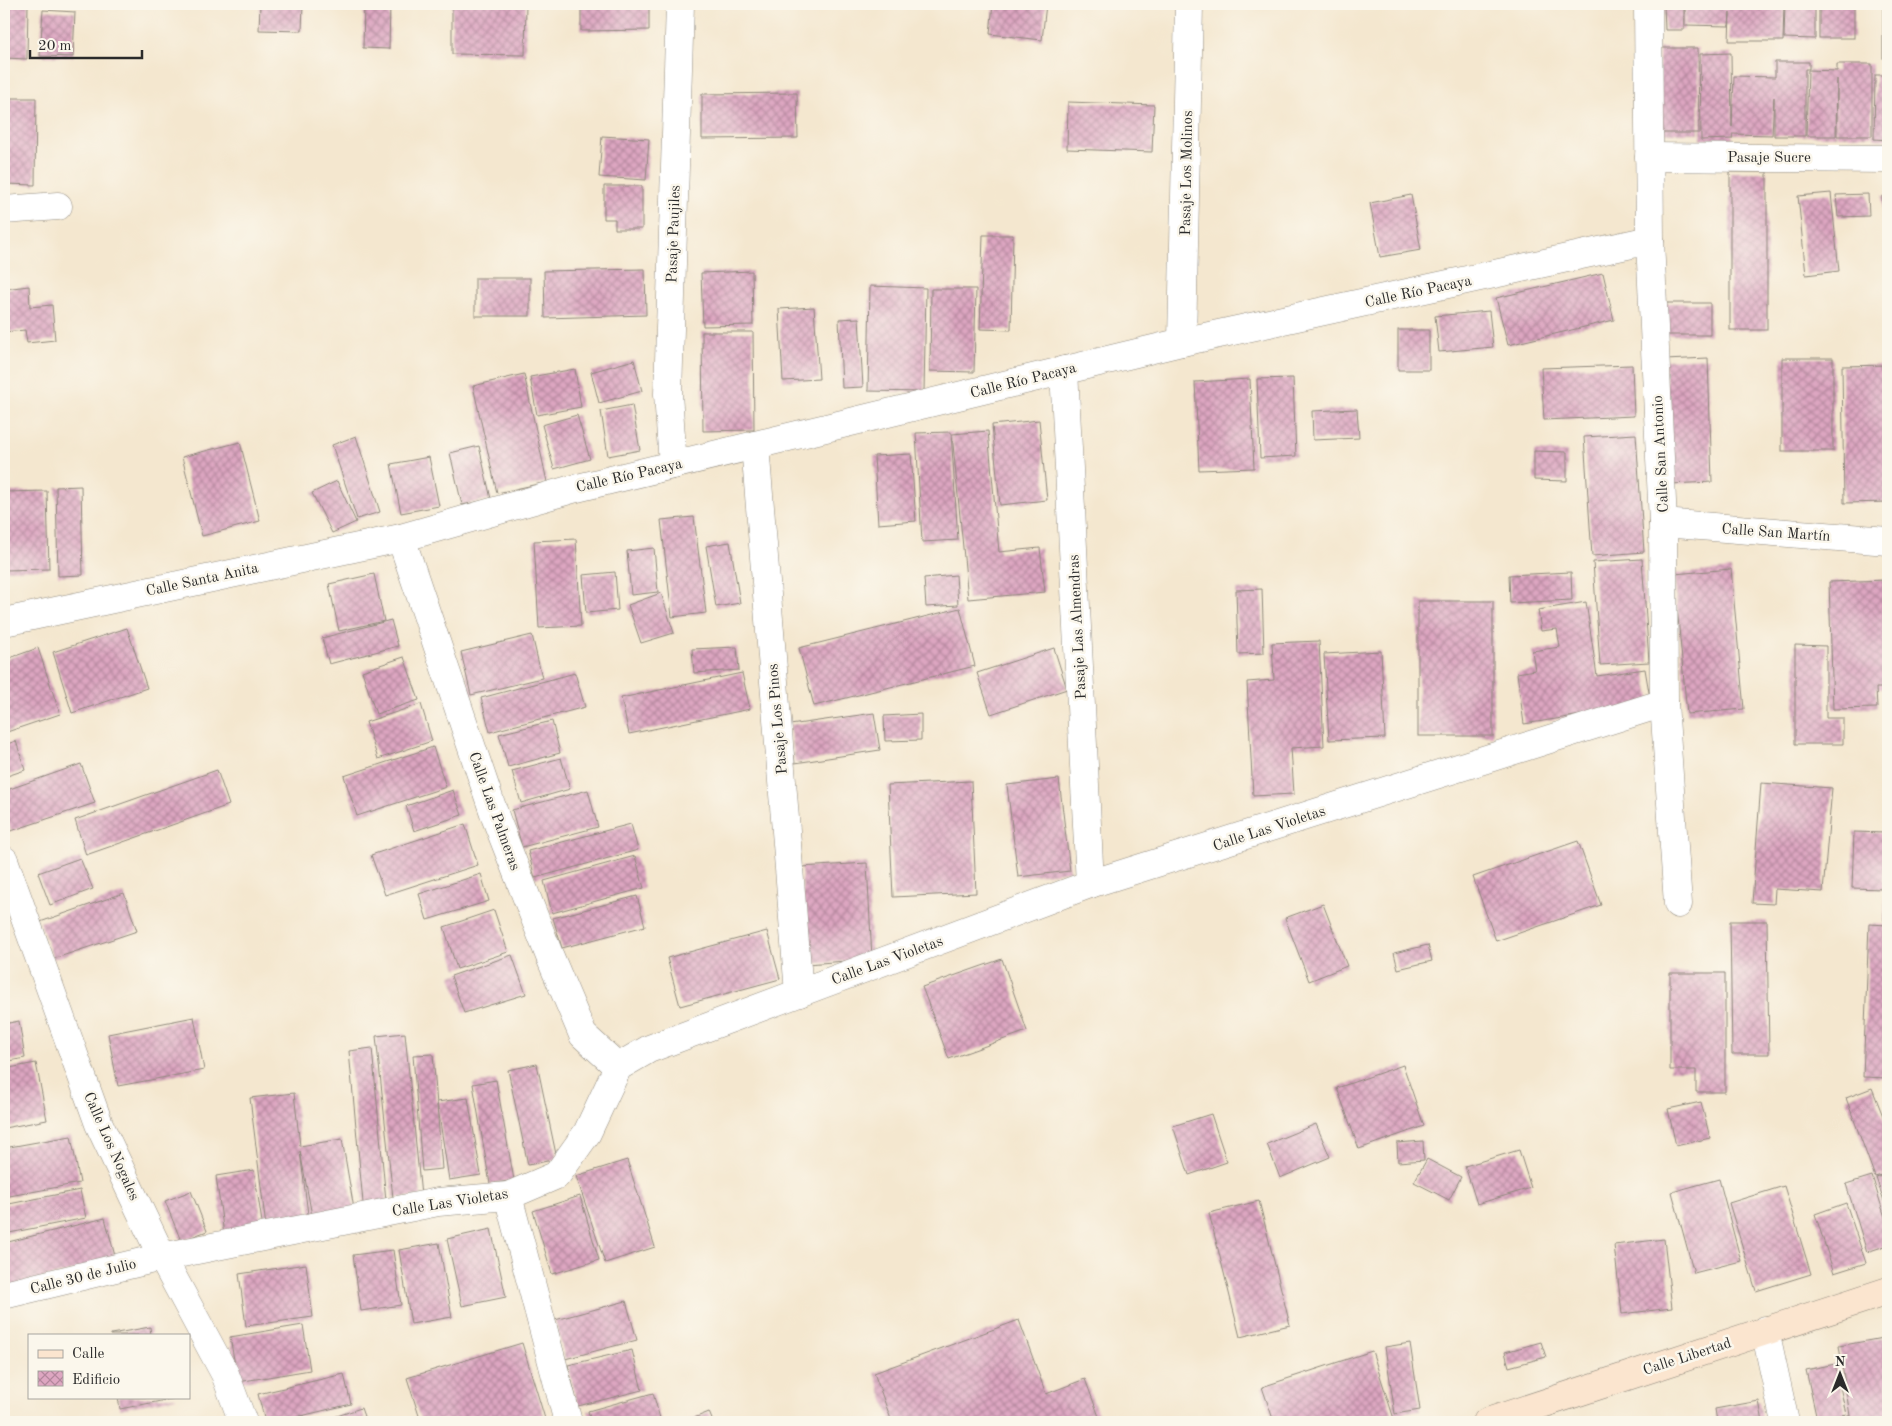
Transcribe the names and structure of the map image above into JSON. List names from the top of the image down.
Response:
{
  "streets": {
    "street": [
      "Pasaje Sucre",
      "Pasaje Los Molinos",
      "Pasaje Paujiles",
      "Calle Río Pacaya",
      "Calle San Antonio",
      "Calle San Martín",
      "Calle Santa Anita",
      "Pasaje Las Almendras",
      "Pasaje Los Pinos",
      "Calle Las Palmeras",
      "Calle Las Violetas",
      "Calle Los Nogales",
      "Calle 30 de Julio",
      "Calle Libertad"
    ]
  },
  "crossings": [
    ["Pasaje Sucre", "Calle San Antonio"],
    ["Pasaje Los Molinos", "Calle Río Pacaya"],
    ["Pasaje Paujiles", "Calle Río Pacaya"],
    ["Calle Río Pacaya", "Calle San Antonio"],
    ["Calle Río Pacaya", "Calle Santa Anita"],
    ["Calle Río Pacaya", "Pasaje Las Almendras"],
    ["Calle Río Pacaya", "Pasaje Los Pinos"],
    ["Calle Río Pacaya", "Calle Las Palmeras"],
    ["Calle San Antonio", "Calle San Martín"],
    ["Calle San Antonio", "Calle Las Violetas"],
    ["Calle Santa Anita", "Calle Las Palmeras"],
    ["Pasaje Las Almendras", "Calle Las Violetas"],
    ["Pasaje Los Pinos", "Calle Las Violetas"],
    ["Calle Las Palmeras", "Calle Las Violetas"],
    ["Calle Las Violetas", "Calle Los Nogales"],
    ["Calle Las Violetas", "Calle 30 de Julio"],
    ["Calle Los Nogales", "Calle 30 de Julio"]
  ],
  "legend": ["Calle", "Edificio"],
  "scale_bar": "20 m",
  "north": "top"
}
